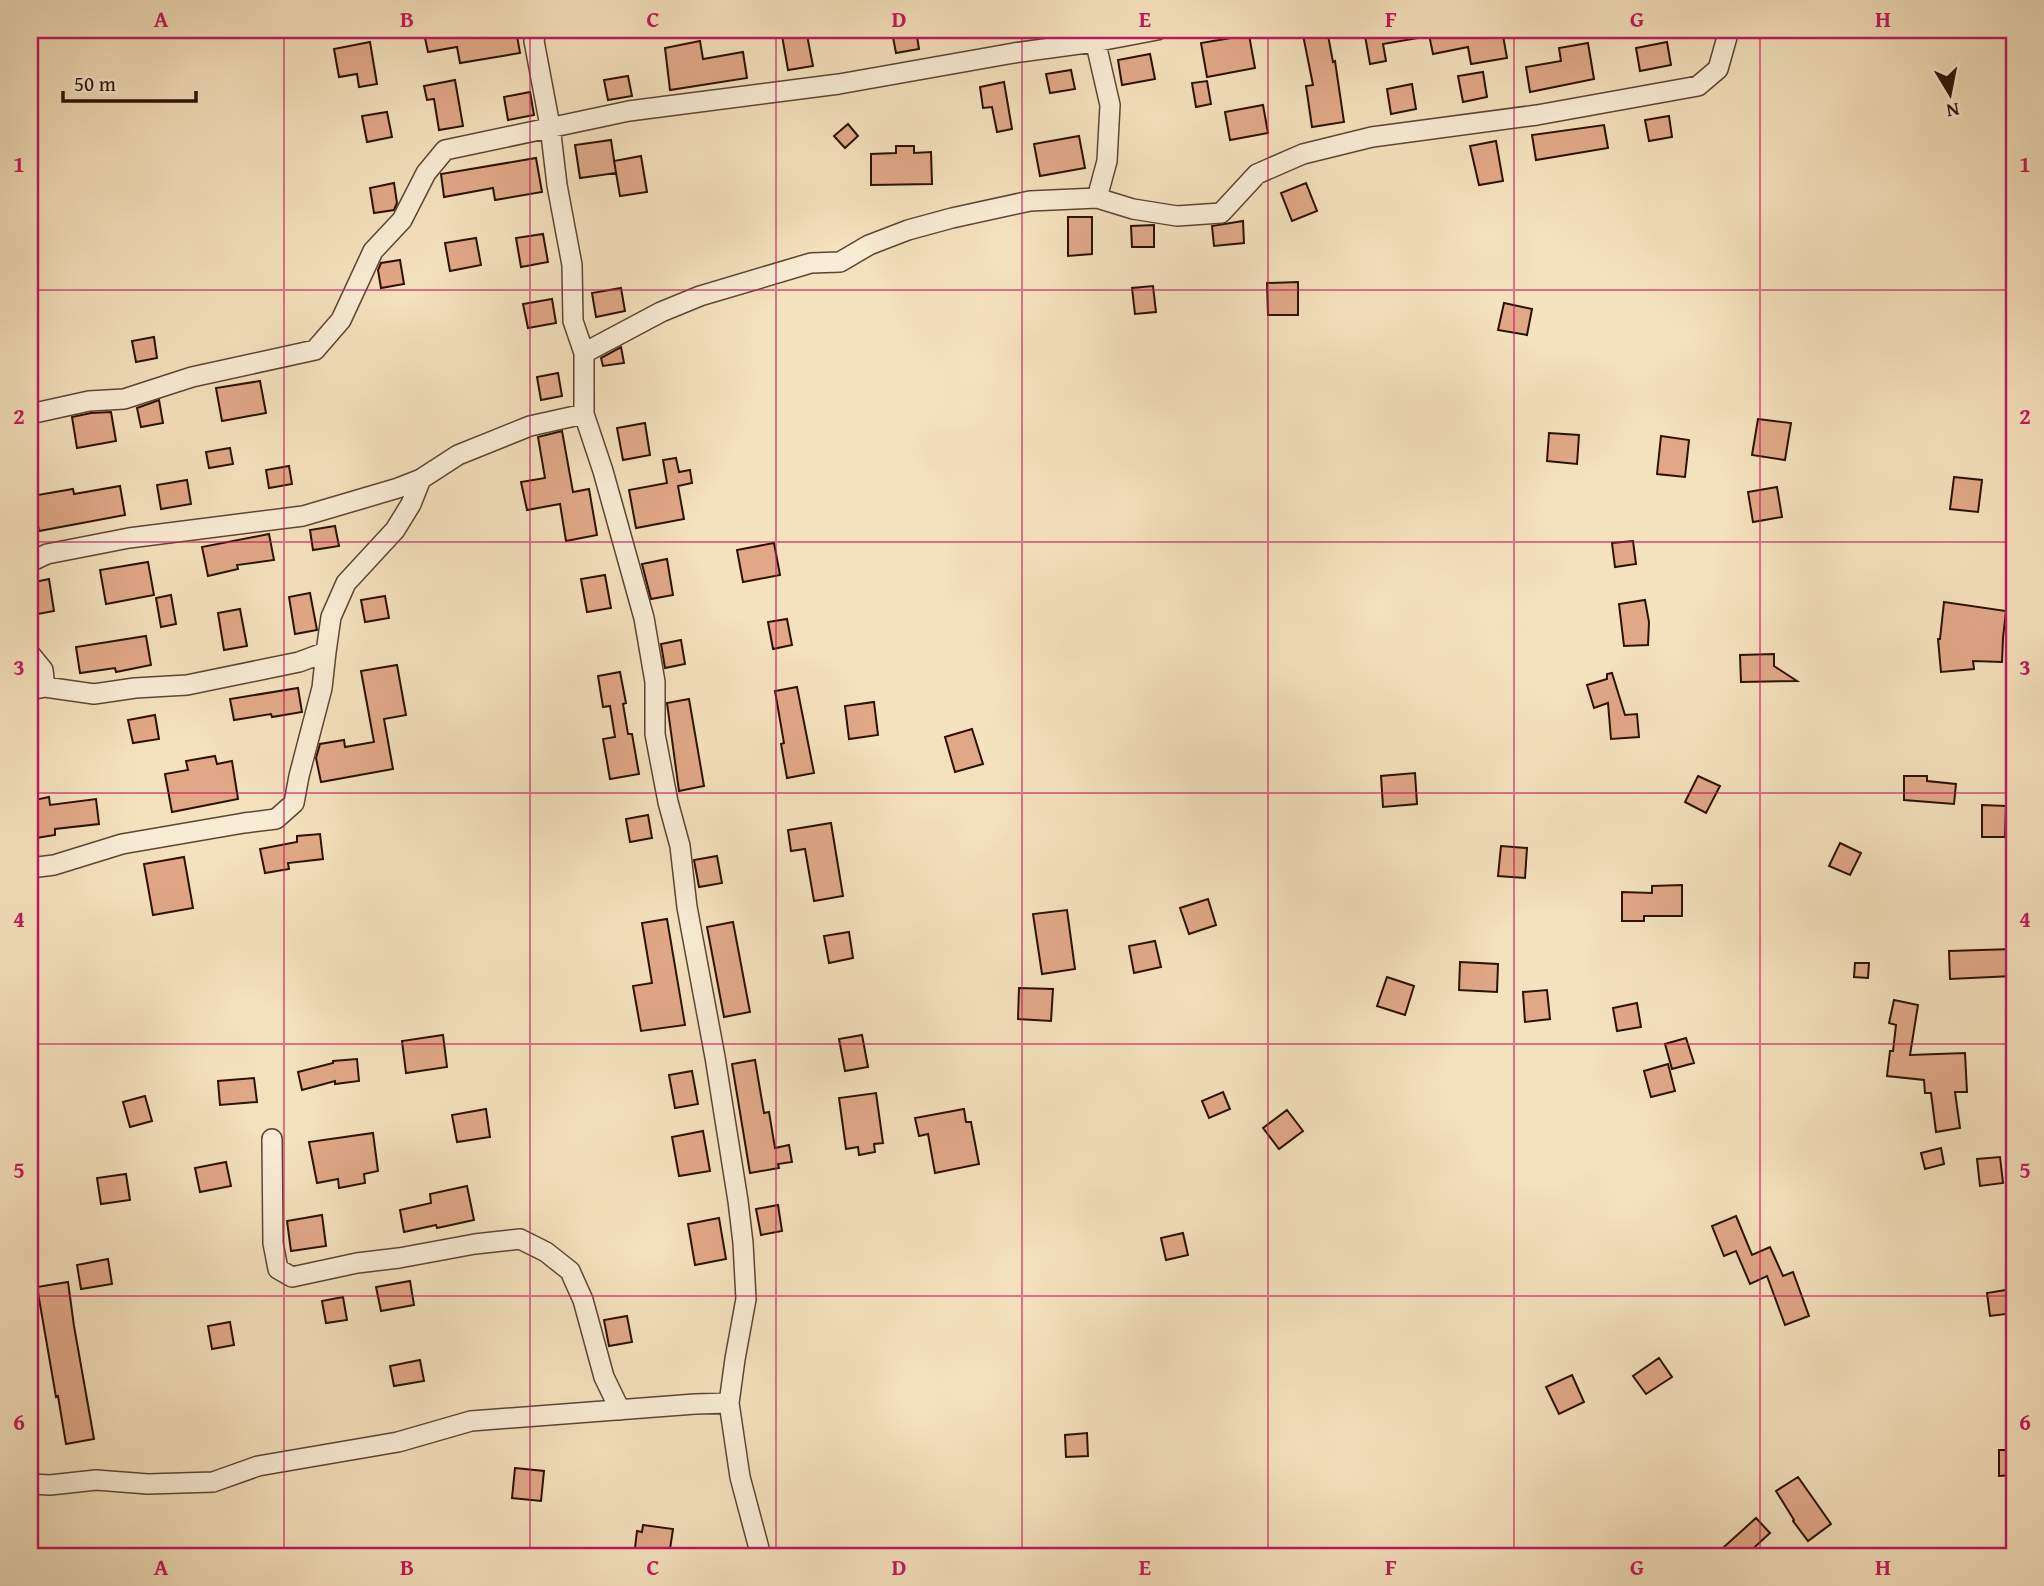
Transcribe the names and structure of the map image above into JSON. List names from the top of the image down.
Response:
{
  "scale_bar": "50 m",
  "north": "bottom",
  "grid": {
    "columns": [
      "A",
      "B",
      "C",
      "D",
      "E",
      "F",
      "G",
      "H"
    ],
    "rows": [
      "1",
      "2",
      "3",
      "4",
      "5",
      "6"
    ]
  }
}
